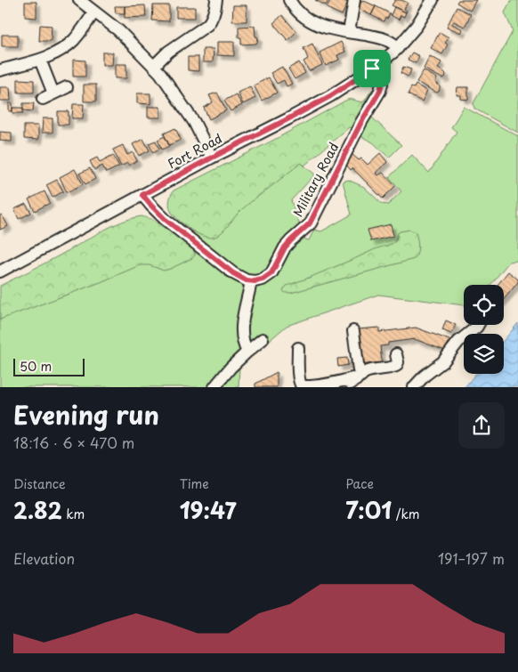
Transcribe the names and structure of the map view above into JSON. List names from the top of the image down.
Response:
{
  "streets": {
    "street": ["Fort Road", "Military Road"]
  },
  "crossings": [
    ["Fort Road", "Military Road"]
  ],
  "scale_bar": "50 m",
  "page": {
    "scale": "50 m",
    "heading": ["Evening run", "18:16 · 6 × 470 m"],
    "stats": [
      ["Distance", "2.82 km"],
      ["Time", "19:47"],
      ["Pace", "7:01 /km"]
    ],
    "chart": ["Elevation", "191–197 m"]
  }
}
